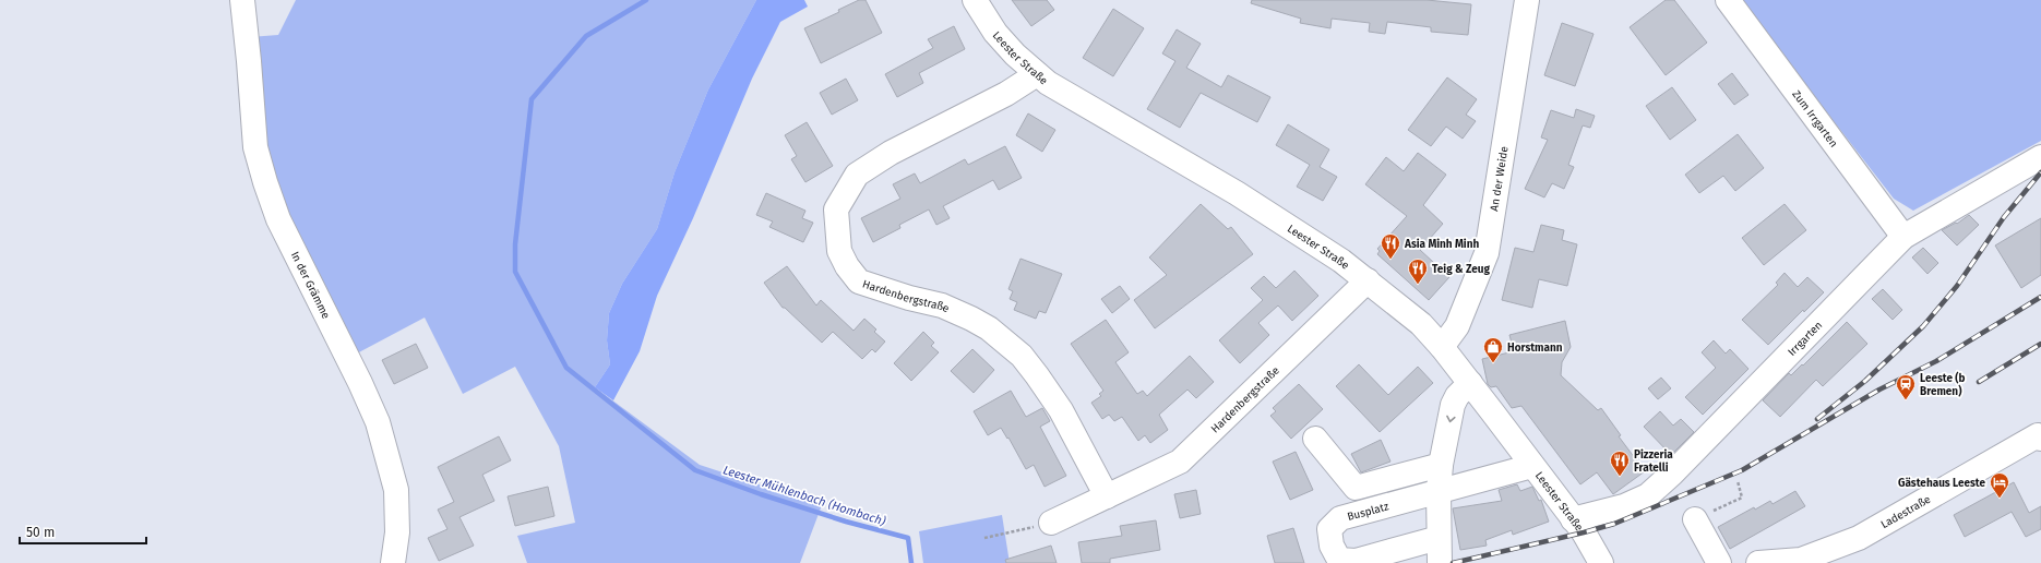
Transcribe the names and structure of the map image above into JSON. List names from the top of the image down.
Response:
{
  "streets": {
    "street": [
      "Leester Straße",
      "Zum Irrgarten",
      "An der Weide",
      "In der Grämme",
      "Hardenbergstraße",
      "Irrgarten",
      "Busplatz",
      "Ladestraße"
    ]
  },
  "crossings": [
    ["Leester Straße", "An der Weide"],
    ["Leester Straße", "Hardenbergstraße"],
    ["Leester Straße", "Irrgarten"],
    ["Leester Straße", "Busplatz"],
    ["Zum Irrgarten", "Irrgarten"]
  ],
  "water": ["Leester Mühlenbach (Hombach)"],
  "places": {
    "restaurant": ["Asia Minh Minh", "Teig & Zeug", "Pizzeria Fratelli"],
    "shop": ["Horstmann"],
    "station": ["Leeste (b Bremen)"],
    "hotel": ["Gästehaus Leeste"]
  },
  "scale_bar": "50 m"
}
